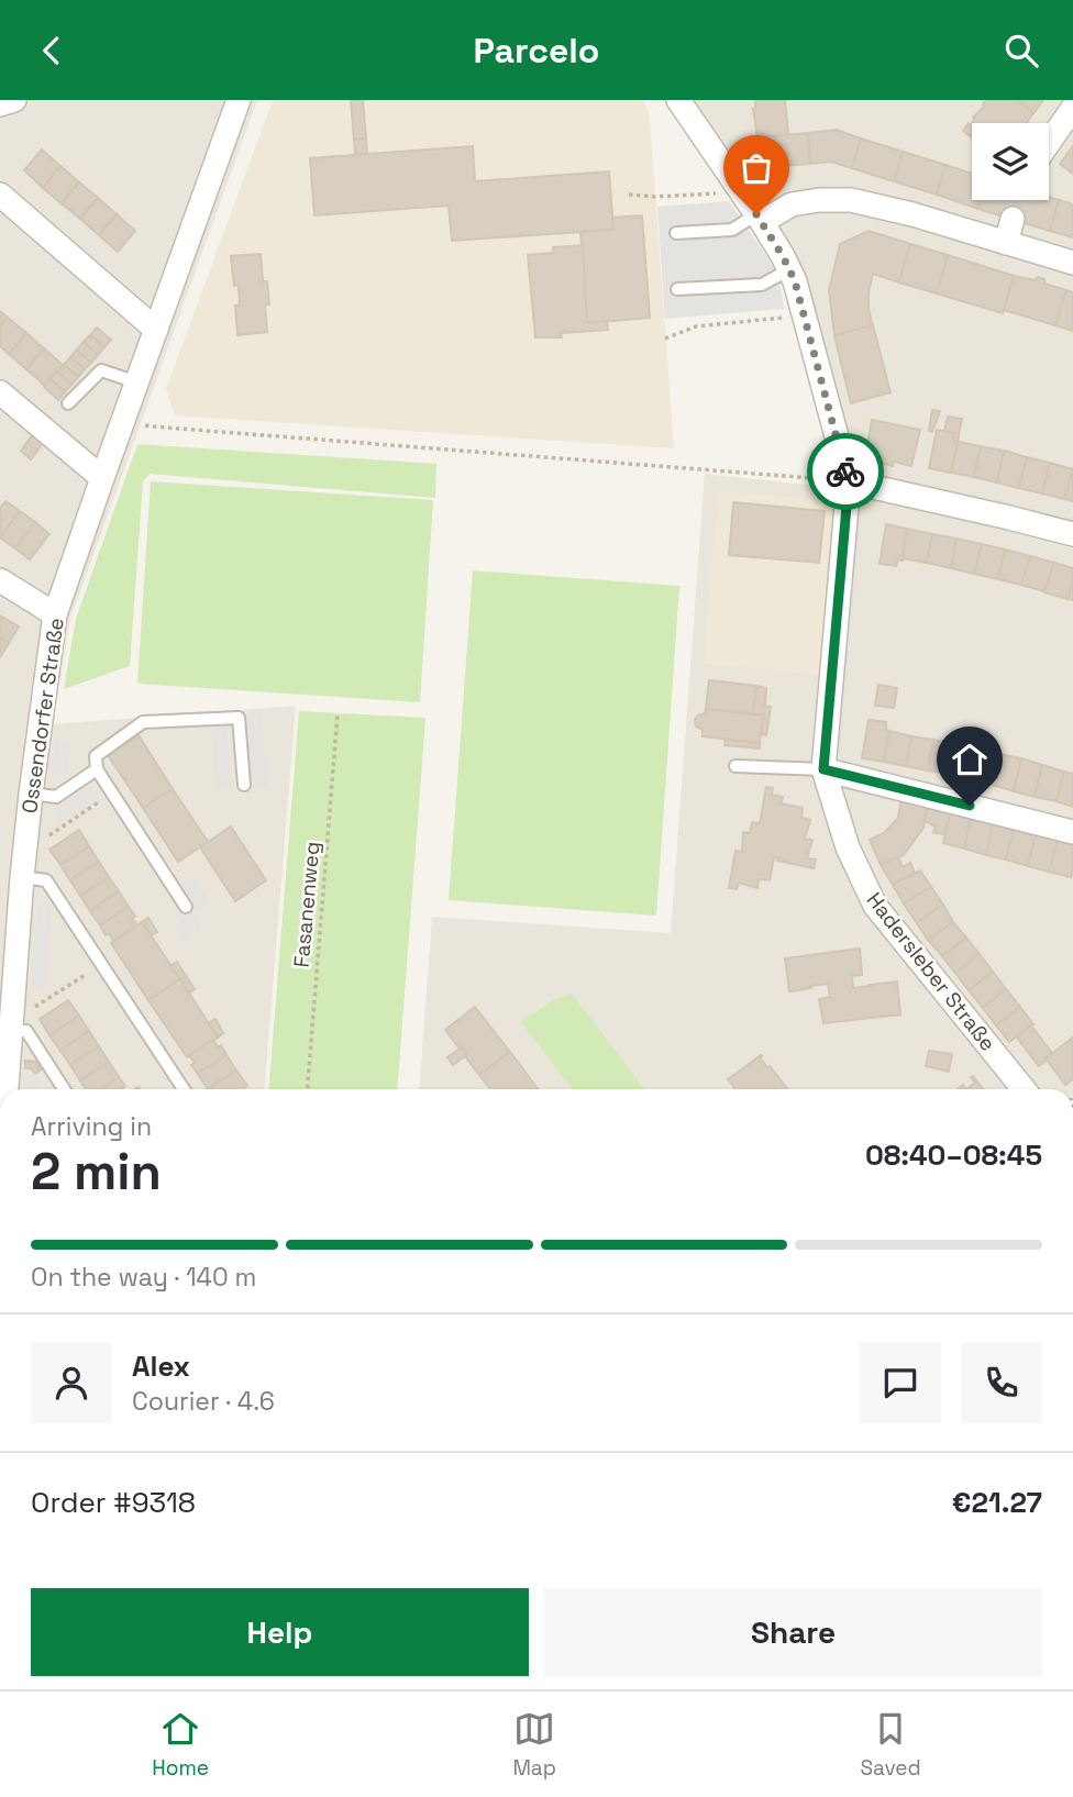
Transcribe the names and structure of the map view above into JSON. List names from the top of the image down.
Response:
{
  "streets": {
    "street": ["Ossendorfer Straße", "Hadersleber Straße"],
    "path": ["Fasanenweg"]
  },
  "page": {
    "header": "Parcelo",
    "heading": ["2 min", "Arriving in", "08:40–08:45"],
    "panel": [
      "Alex",
      "Courier · 4.6",
      "Order #9318",
      "€21.27"
    ],
    "bar": "On the way · 140 m",
    "buttons": ["Help", "Share"],
    "tabs": ["Home", "Map", "Saved"]
  }
}
